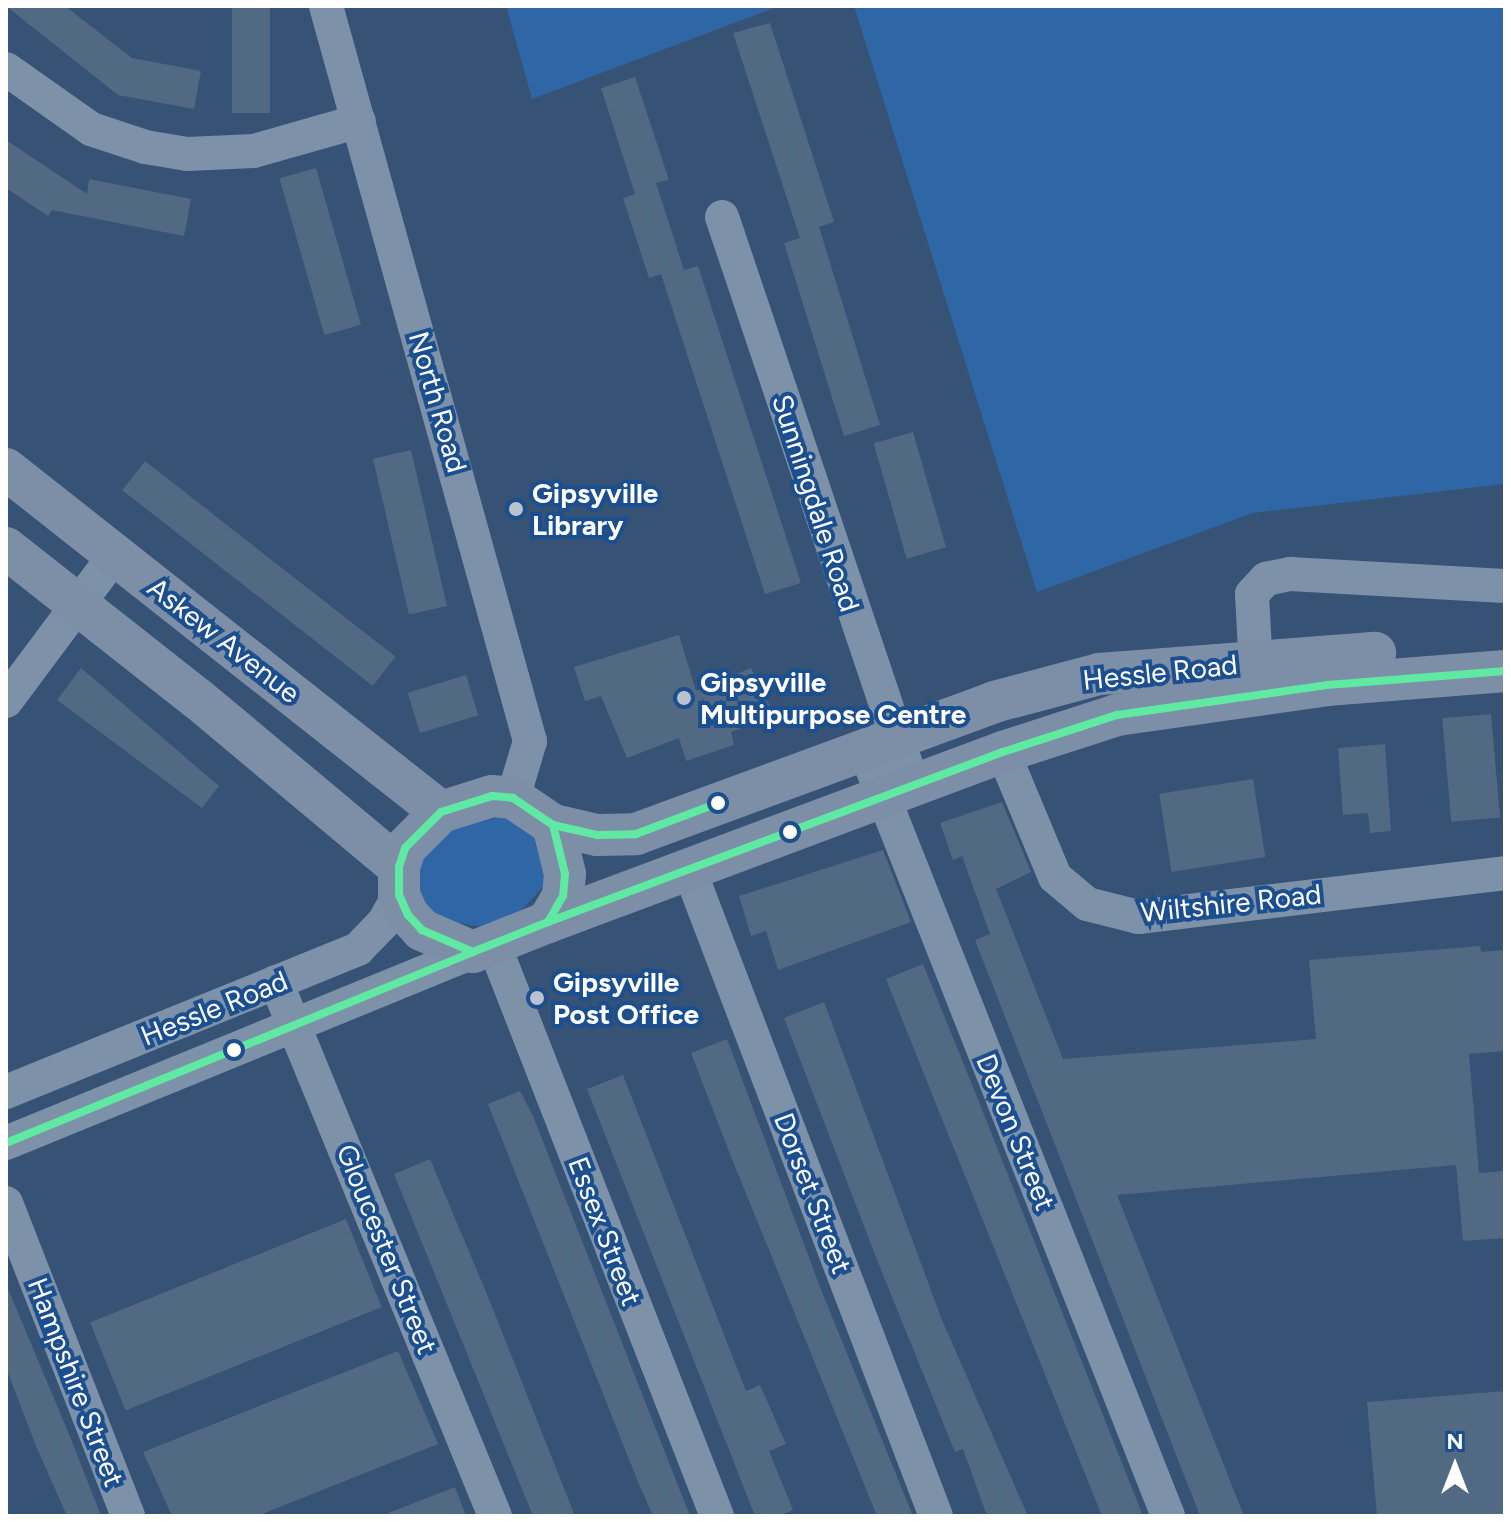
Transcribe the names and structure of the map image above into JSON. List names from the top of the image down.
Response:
{
  "streets": {
    "main road": ["Askew Avenue", "Hessle Road"],
    "street": [
      "North Road",
      "Sunningdale Road",
      "Wiltshire Road",
      "Devon Street",
      "Dorset Street",
      "Essex Street",
      "Gloucester Street",
      "Hampshire Street"
    ]
  },
  "crossings": [
    ["North Road", "Askew Avenue"],
    ["North Road", "Hessle Road"],
    ["North Road", "Essex Street"],
    ["Sunningdale Road", "Hessle Road"],
    ["Sunningdale Road", "Devon Street"],
    ["Askew Avenue", "Hessle Road"],
    ["Askew Avenue", "Essex Street"],
    ["Hessle Road", "Wiltshire Road"],
    ["Hessle Road", "Devon Street"],
    ["Hessle Road", "Dorset Street"],
    ["Hessle Road", "Essex Street"],
    ["Hessle Road", "Gloucester Street"]
  ],
  "places": ["Gipsyville Library", "Gipsyville Multipurpose Centre", "Gipsyville Post Office"],
  "north": "top"
}
